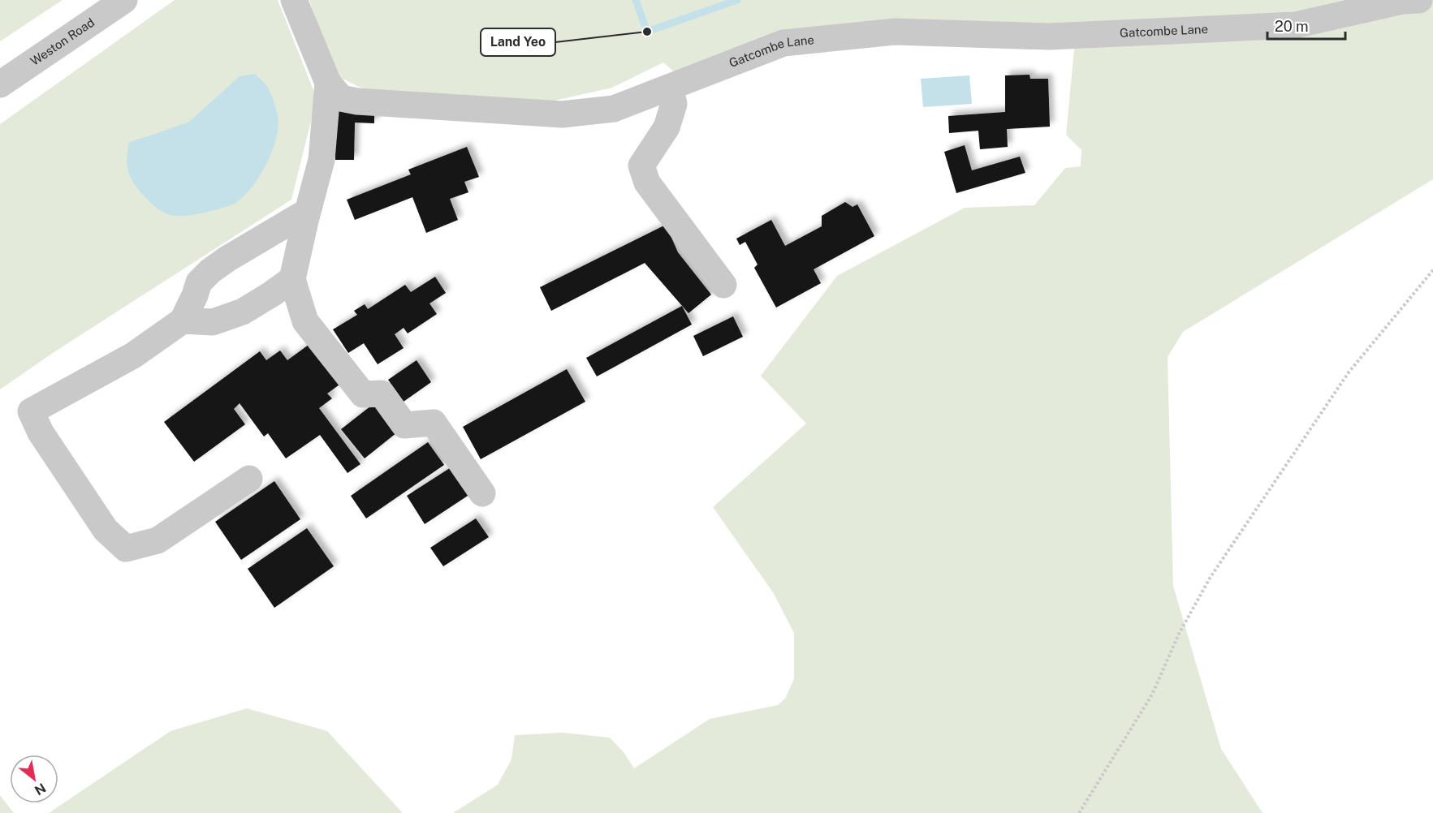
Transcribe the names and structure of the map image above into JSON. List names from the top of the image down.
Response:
{
  "streets": {
    "street": ["Gatcombe Lane", "Weston Road"]
  },
  "places": ["Land Yeo"],
  "scale_bar": "20 m",
  "north": "bottom right"
}
